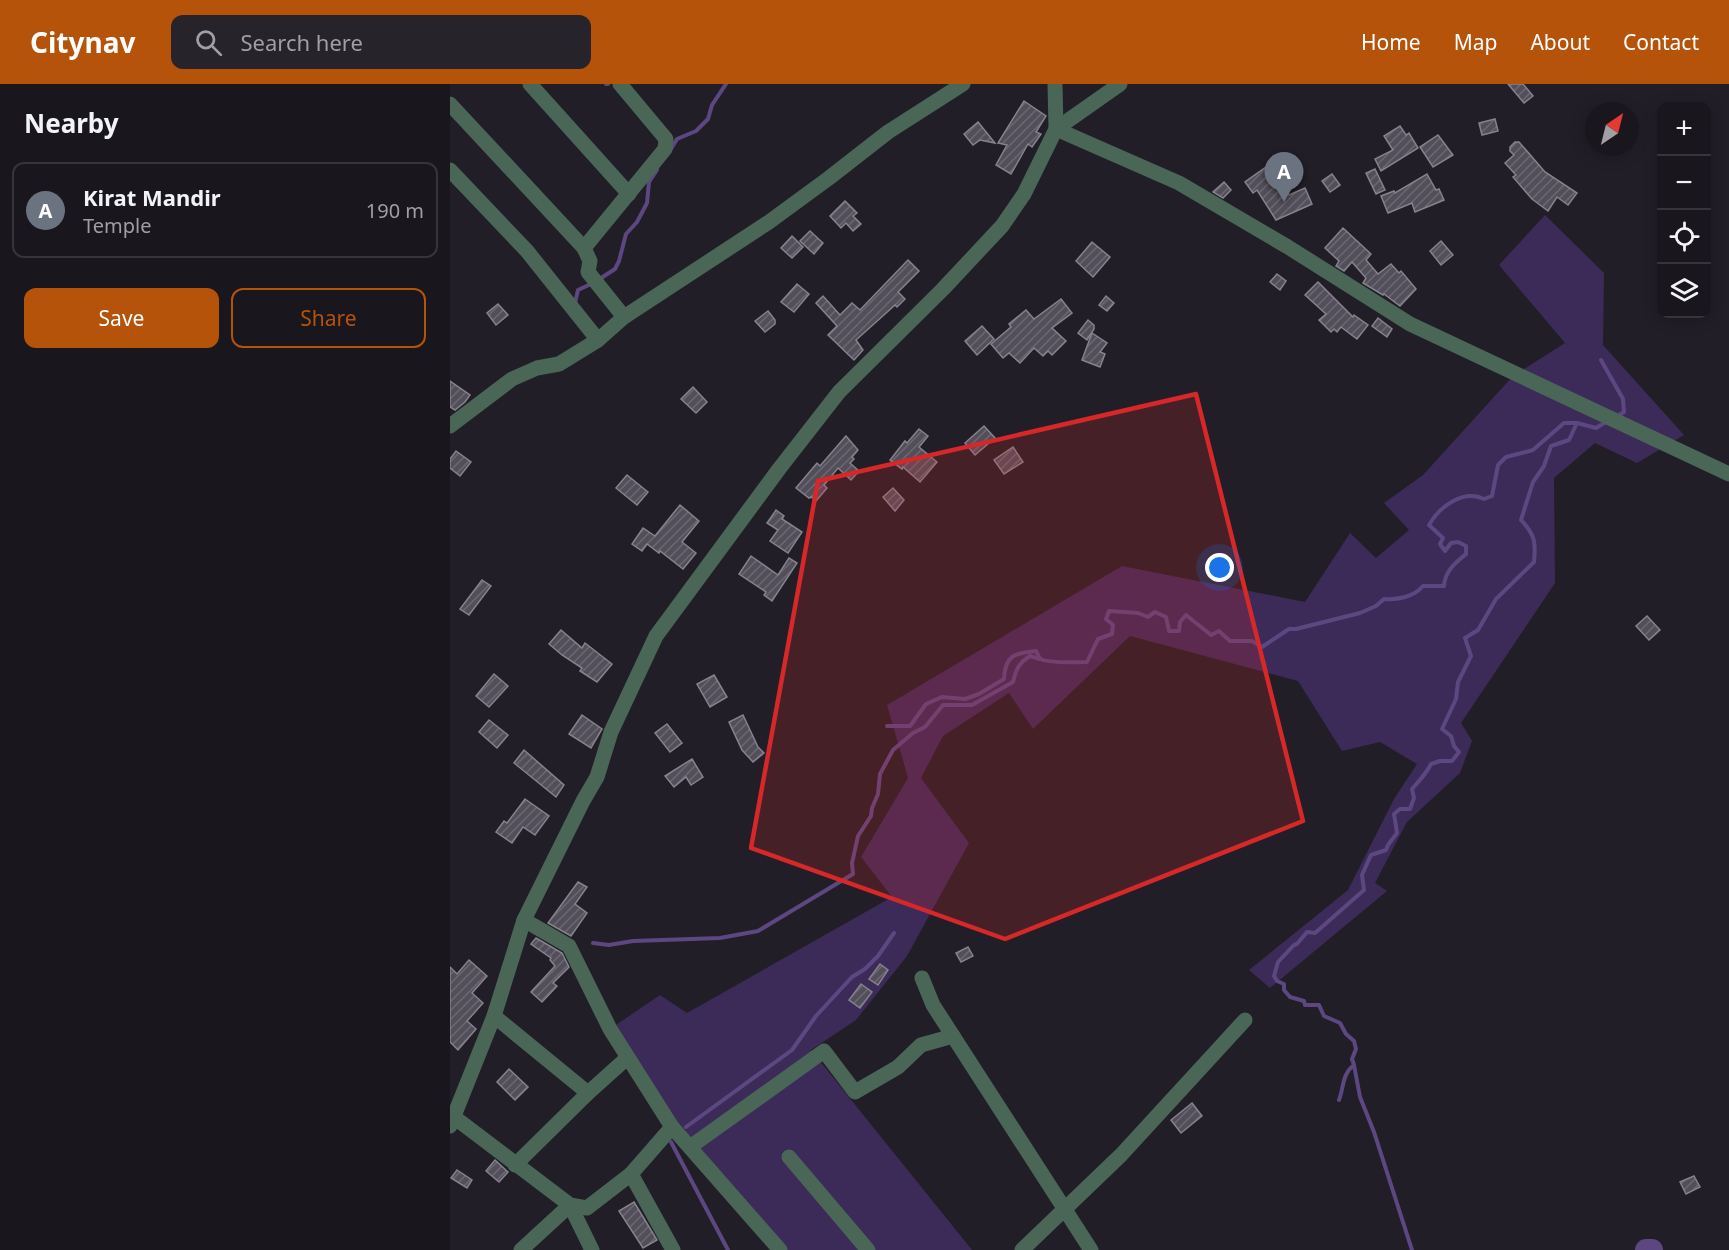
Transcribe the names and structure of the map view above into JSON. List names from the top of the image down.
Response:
{
  "north": "top right",
  "page": {
    "header": "Citynav",
    "search": "Search here",
    "nav": [
      "Home",
      "Map",
      "About",
      "Contact"
    ],
    "heading": "Nearby",
    "map_buttons": ["+", "−"],
    "pins": "A",
    "list": [
      {
        "mark": "A",
        "name": "Kirat Mandir",
        "note": "Temple",
        "value": "190 m"
      }
    ],
    "buttons": ["Save", "Share"]
  }
}
